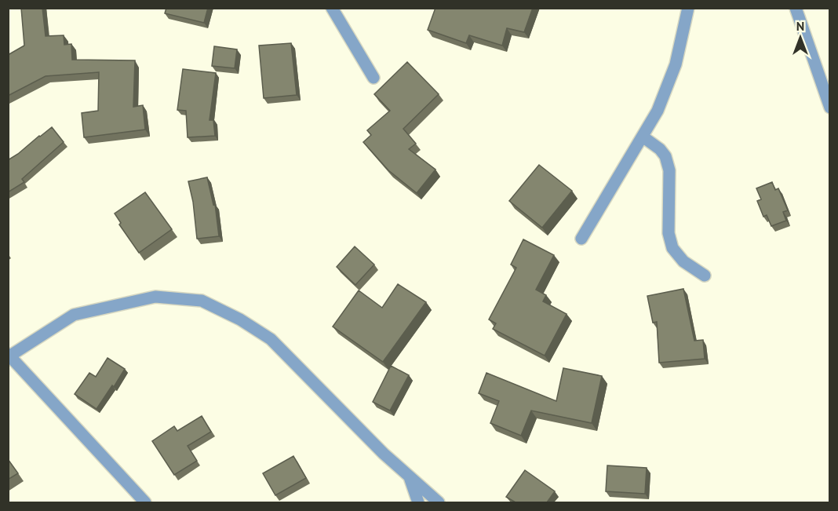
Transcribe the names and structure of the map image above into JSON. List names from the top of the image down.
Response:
{
  "north": "top"
}
